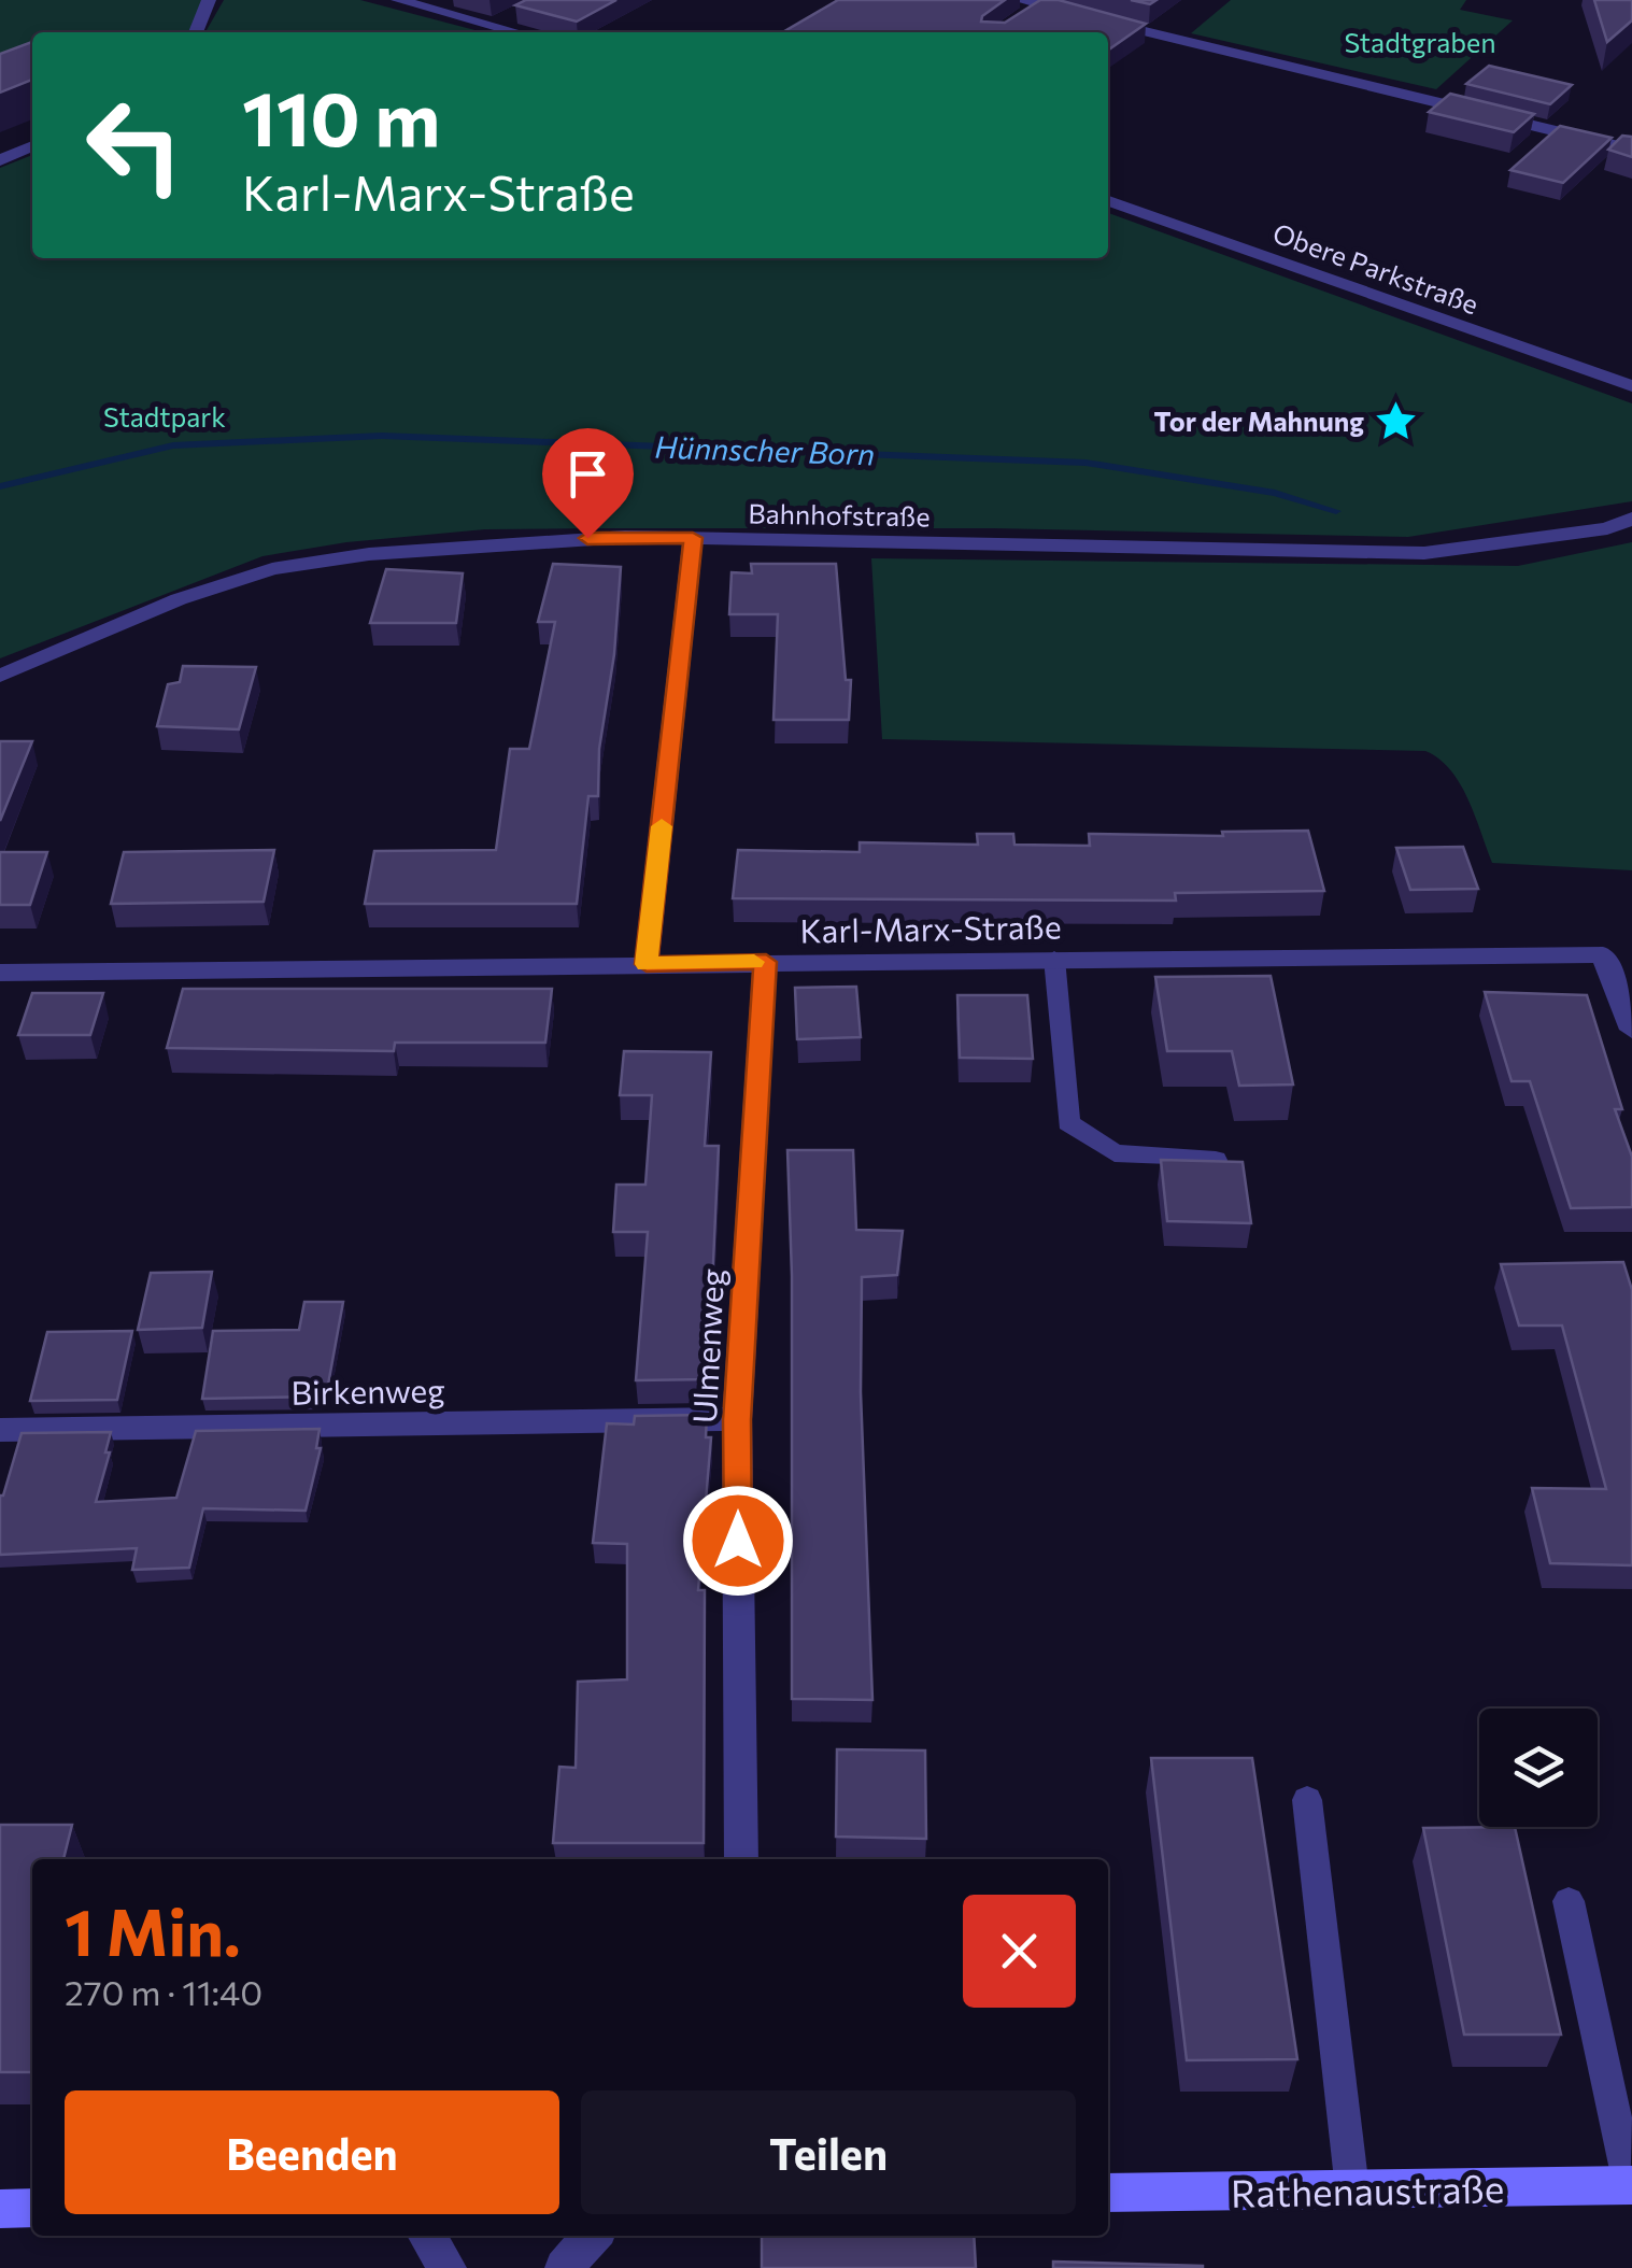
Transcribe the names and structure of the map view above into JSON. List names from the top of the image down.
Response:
{
  "streets": {
    "main road": ["Rathenaustraße"],
    "street": [
      "Obere Parkstraße",
      "Bahnhofstraße",
      "Karl-Marx-Straße",
      "Ulmenweg",
      "Birkenweg"
    ]
  },
  "crossings": [
    ["Karl-Marx-Straße", "Ulmenweg"],
    ["Ulmenweg", "Birkenweg"]
  ],
  "water": ["Hünnscher Born"],
  "parks": ["Stadtgraben", "Stadtpark"],
  "places": {
    "place": ["Tor der Mahnung"]
  },
  "page": {
    "turn": ["110 m", "Karl-Marx-Straße"],
    "heading": ["1 Min.", "270 m · 11:40"],
    "buttons": ["Beenden", "Teilen"]
  }
}
